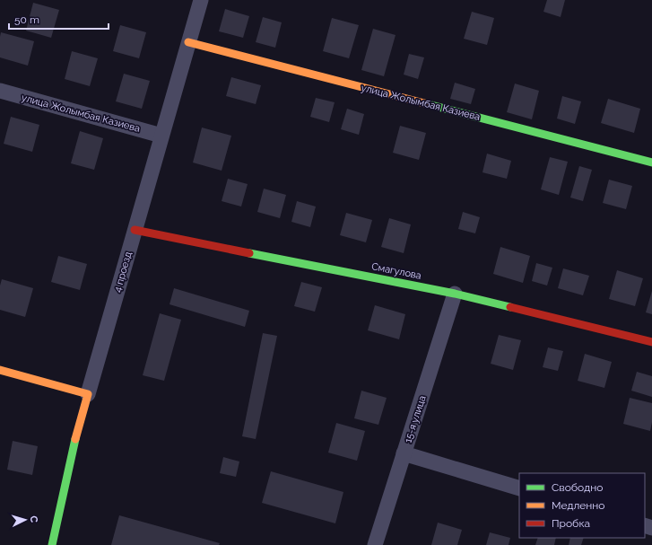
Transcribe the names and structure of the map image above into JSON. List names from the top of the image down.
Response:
{
  "streets": {
    "street": [
      "улица Жолымбая Казиева",
      "Смагулова",
      "4 проезд",
      "15-я улица"
    ]
  },
  "crossings": [
    ["улица Жолымбая Казиева", "4 проезд"],
    ["Смагулова", "4 проезд"],
    ["Смагулова", "15-я улица"]
  ],
  "legend": ["Свободно", "Медленно", "Пробка"],
  "scale_bar": "50 m",
  "north": "right"
}
